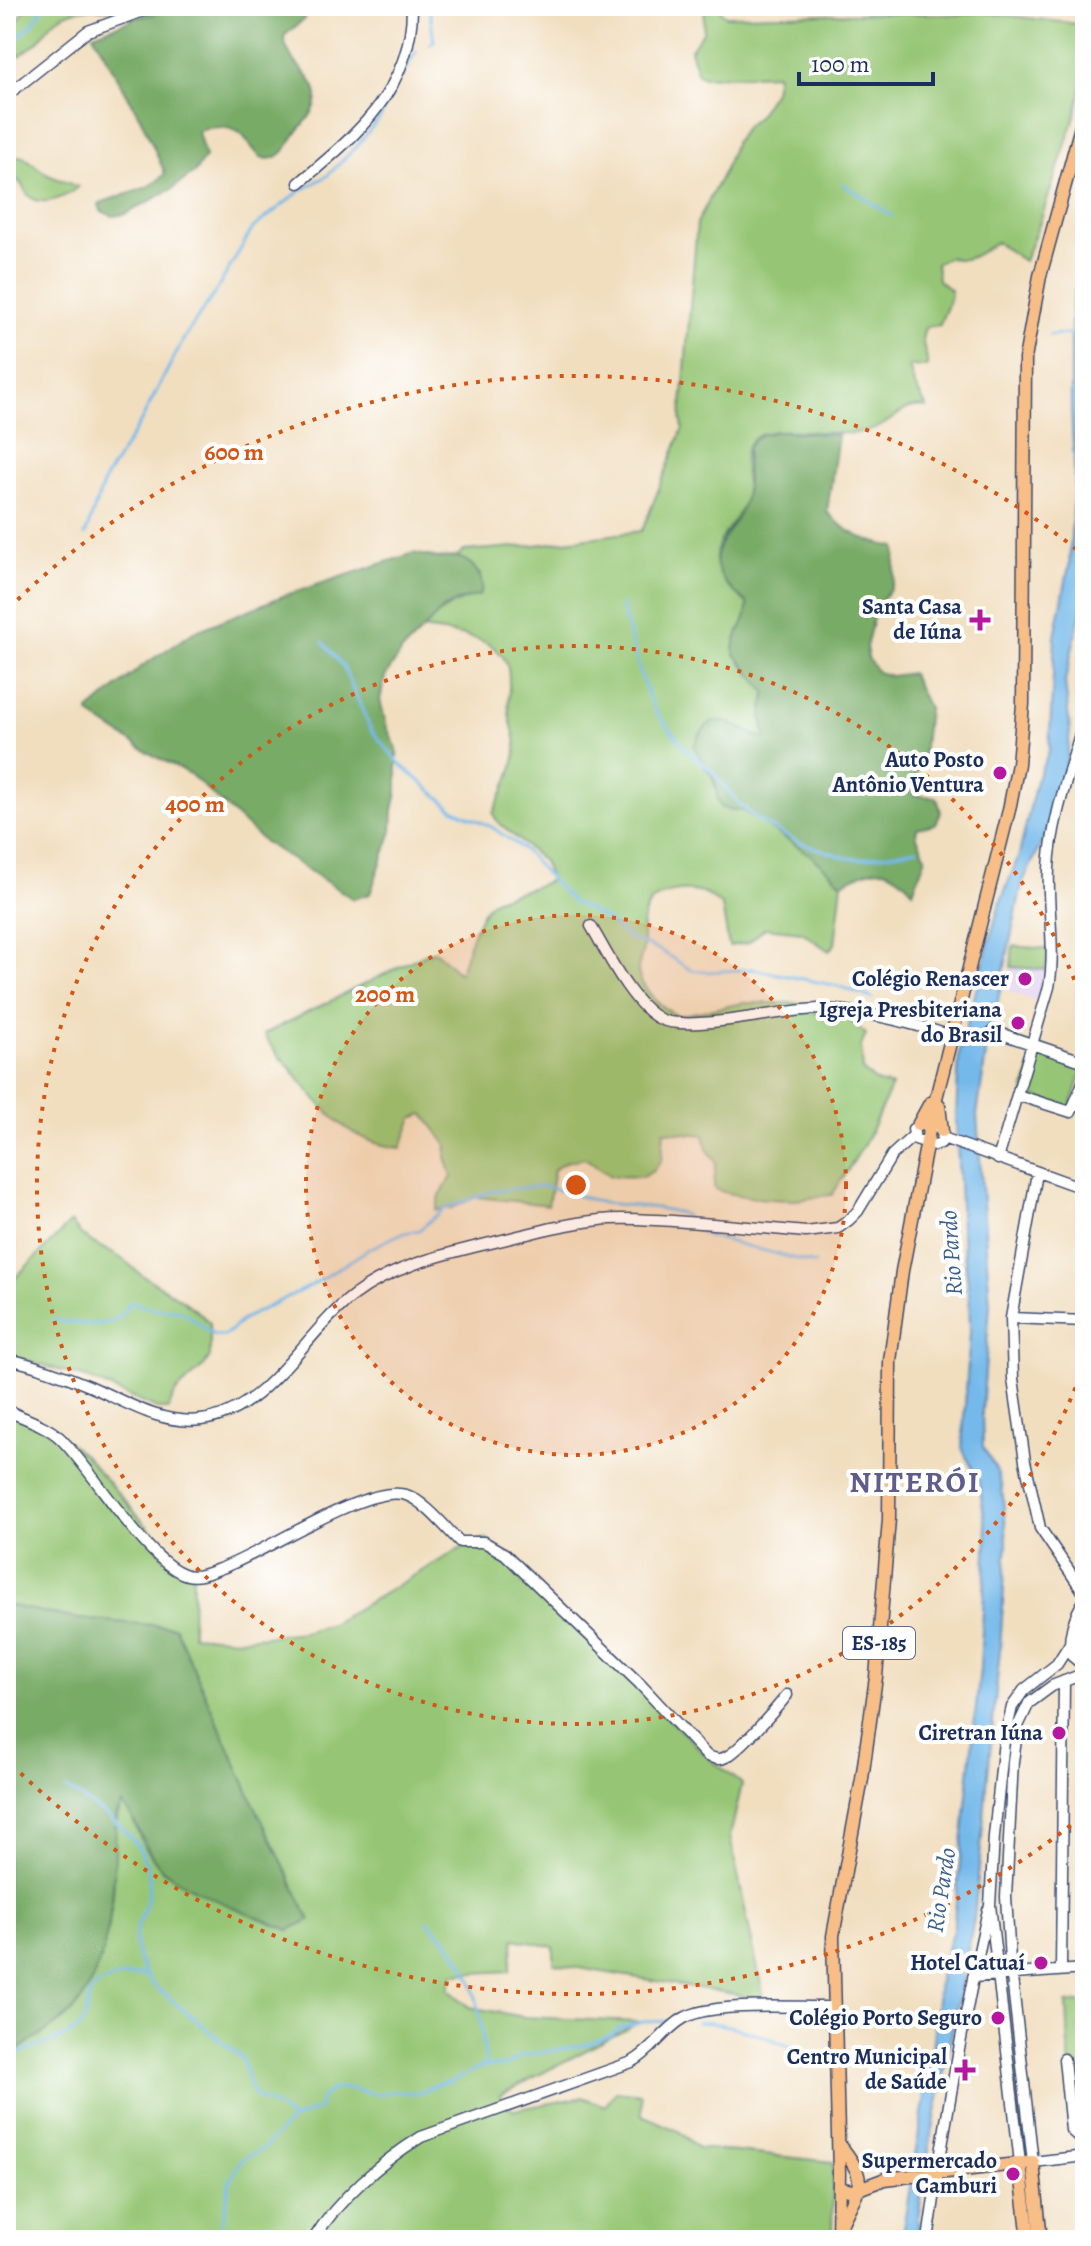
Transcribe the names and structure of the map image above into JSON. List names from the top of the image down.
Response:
{
  "streets": {
    "main road": ["ES-185"]
  },
  "districts": ["NITERÓI"],
  "water": ["Rio Pardo"],
  "places": {
    "health": ["Santa Casa de Iúna", "Centro Municipal de Saúde"],
    "other": [
      "Auto Posto Antônio Ventura",
      "Colégio Renascer",
      "Igreja Presbiteriana do Brasil",
      "Ciretran Iúna",
      "Hotel Catuaí",
      "Colégio Porto Seguro",
      "Supermercado Camburi"
    ]
  },
  "scale_bar": "100 m",
  "rings": ["600 m", "400 m", "200 m"]
}
